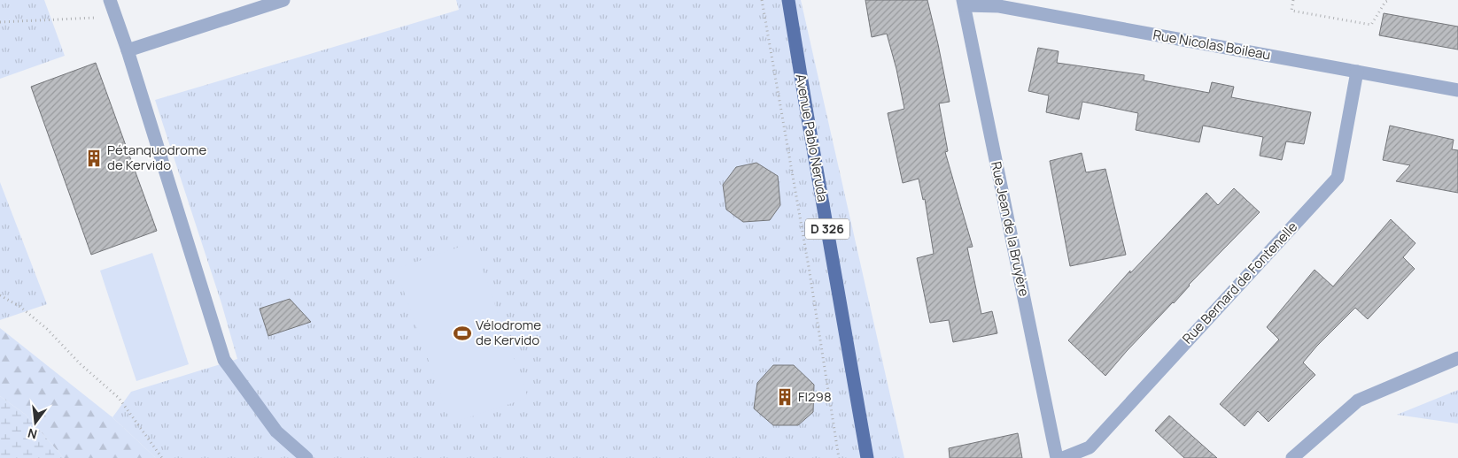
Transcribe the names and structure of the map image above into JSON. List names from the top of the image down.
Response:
{
  "streets": {
    "main road": ["Avenue Pablo Neruda", "D 326"],
    "street": ["Rue Nicolas Boileau", "Rue Jean de la Bruyère", "Rue Bernard de Fontenelle"]
  },
  "crossings": [
    ["Rue Nicolas Boileau", "Rue Jean de la Bruyère"],
    ["Rue Nicolas Boileau", "Rue Bernard de Fontenelle"]
  ],
  "places": {
    "building": ["Pétanquodrome de Kervido", "Fl298"],
    "sports": ["Vélodrome de Kervido"]
  },
  "north": "bottom"
}
